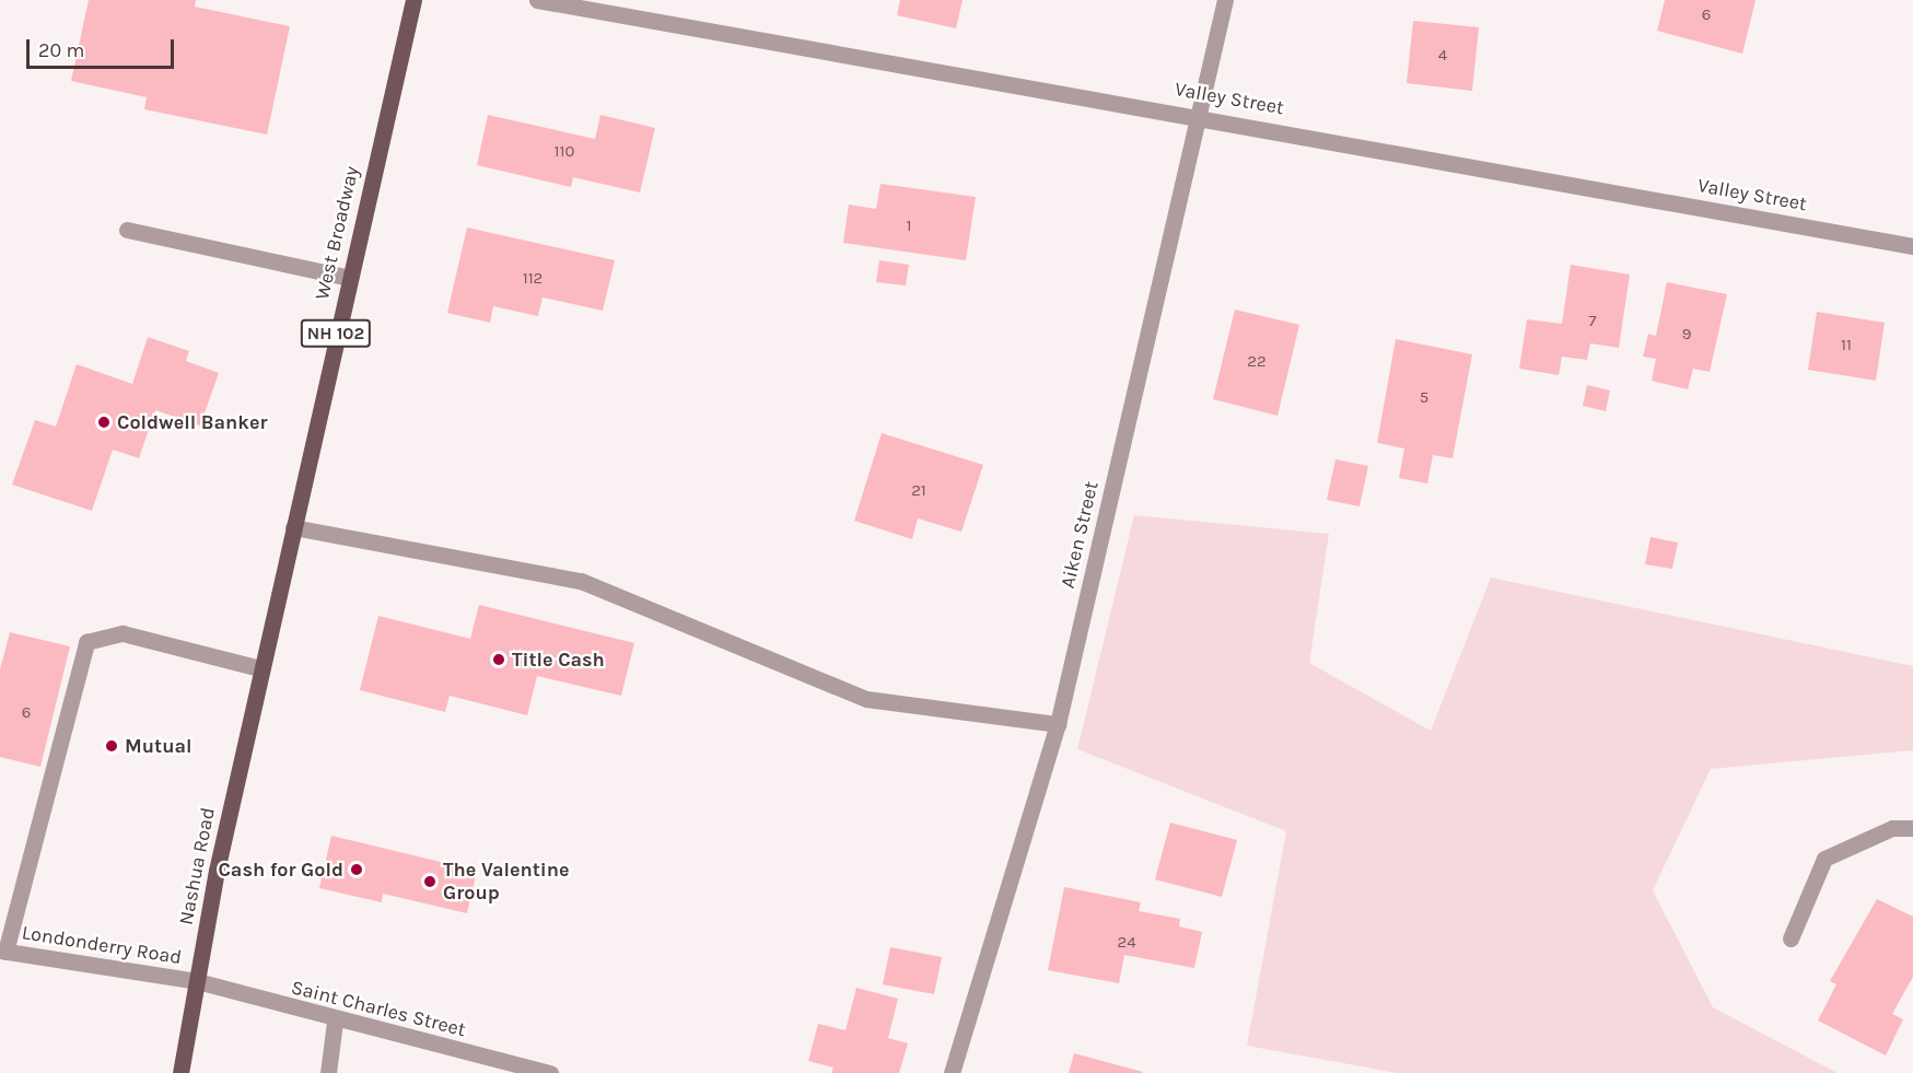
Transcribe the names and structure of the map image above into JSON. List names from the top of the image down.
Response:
{
  "streets": {
    "main road": ["West Broadway", "NH 102", "Nashua Road"],
    "street": [
      "Valley Street",
      "Aiken Street",
      "Londonderry Road",
      "Saint Charles Street"
    ]
  },
  "crossings": [
    ["Valley Street", "Aiken Street"],
    ["West Broadway", "Nashua Road"],
    ["Nashua Road", "Londonderry Road"],
    ["Nashua Road", "Saint Charles Street"],
    ["Londonderry Road", "Saint Charles Street"]
  ],
  "places": [
    "Coldwell Banker",
    "Title Cash",
    "Mutual",
    "Cash for Gold",
    "The Valentine Group"
  ],
  "house_numbers": [
    "6",
    "4",
    "110",
    "1",
    "112",
    "7",
    "9",
    "11",
    "22",
    "5",
    "21",
    "6",
    "24"
  ],
  "scale_bar": "20 m"
}
